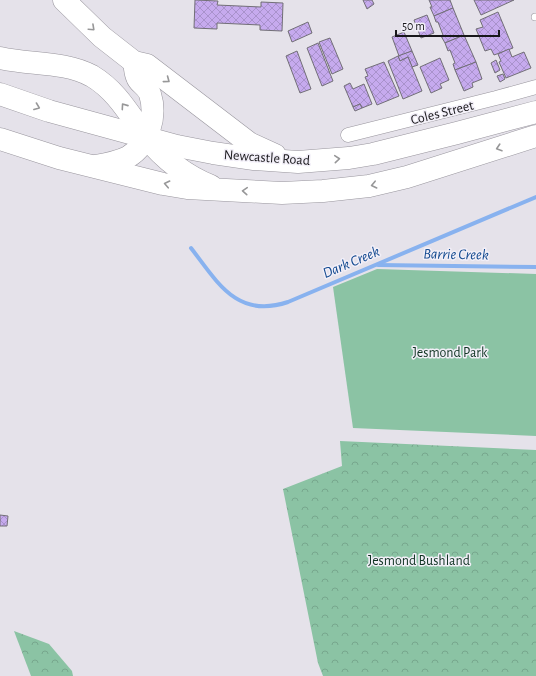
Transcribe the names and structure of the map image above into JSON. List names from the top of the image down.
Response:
{
  "streets": {
    "highway": ["Newcastle Road"],
    "street": ["Coles Street"]
  },
  "water": ["Barrie Creek", "Dark Creek"],
  "parks": ["Jesmond Park", "Jesmond Bushland"],
  "scale_bar": "50 m"
}
